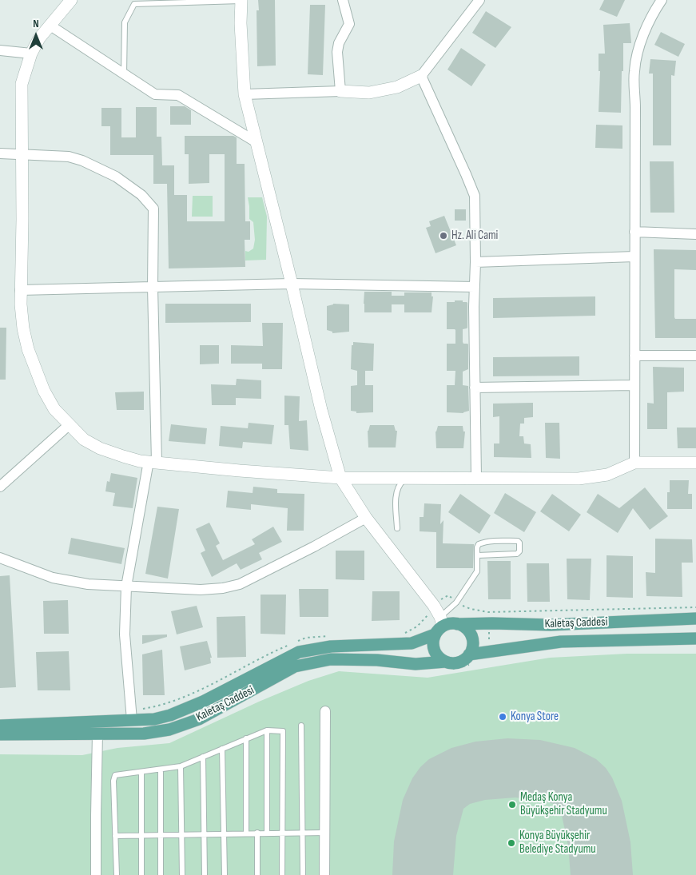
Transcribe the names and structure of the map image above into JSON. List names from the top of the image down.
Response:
{
  "streets": {
    "main road": ["Kaletaş Caddesi"]
  },
  "places": [
    "Hz. Ali Cami",
    "Konya Store",
    "Medaş Konya Büyükşehir Stadyumu",
    "Konya Büyükşehir Belediye Stadyumu"
  ],
  "north": "top"
}
